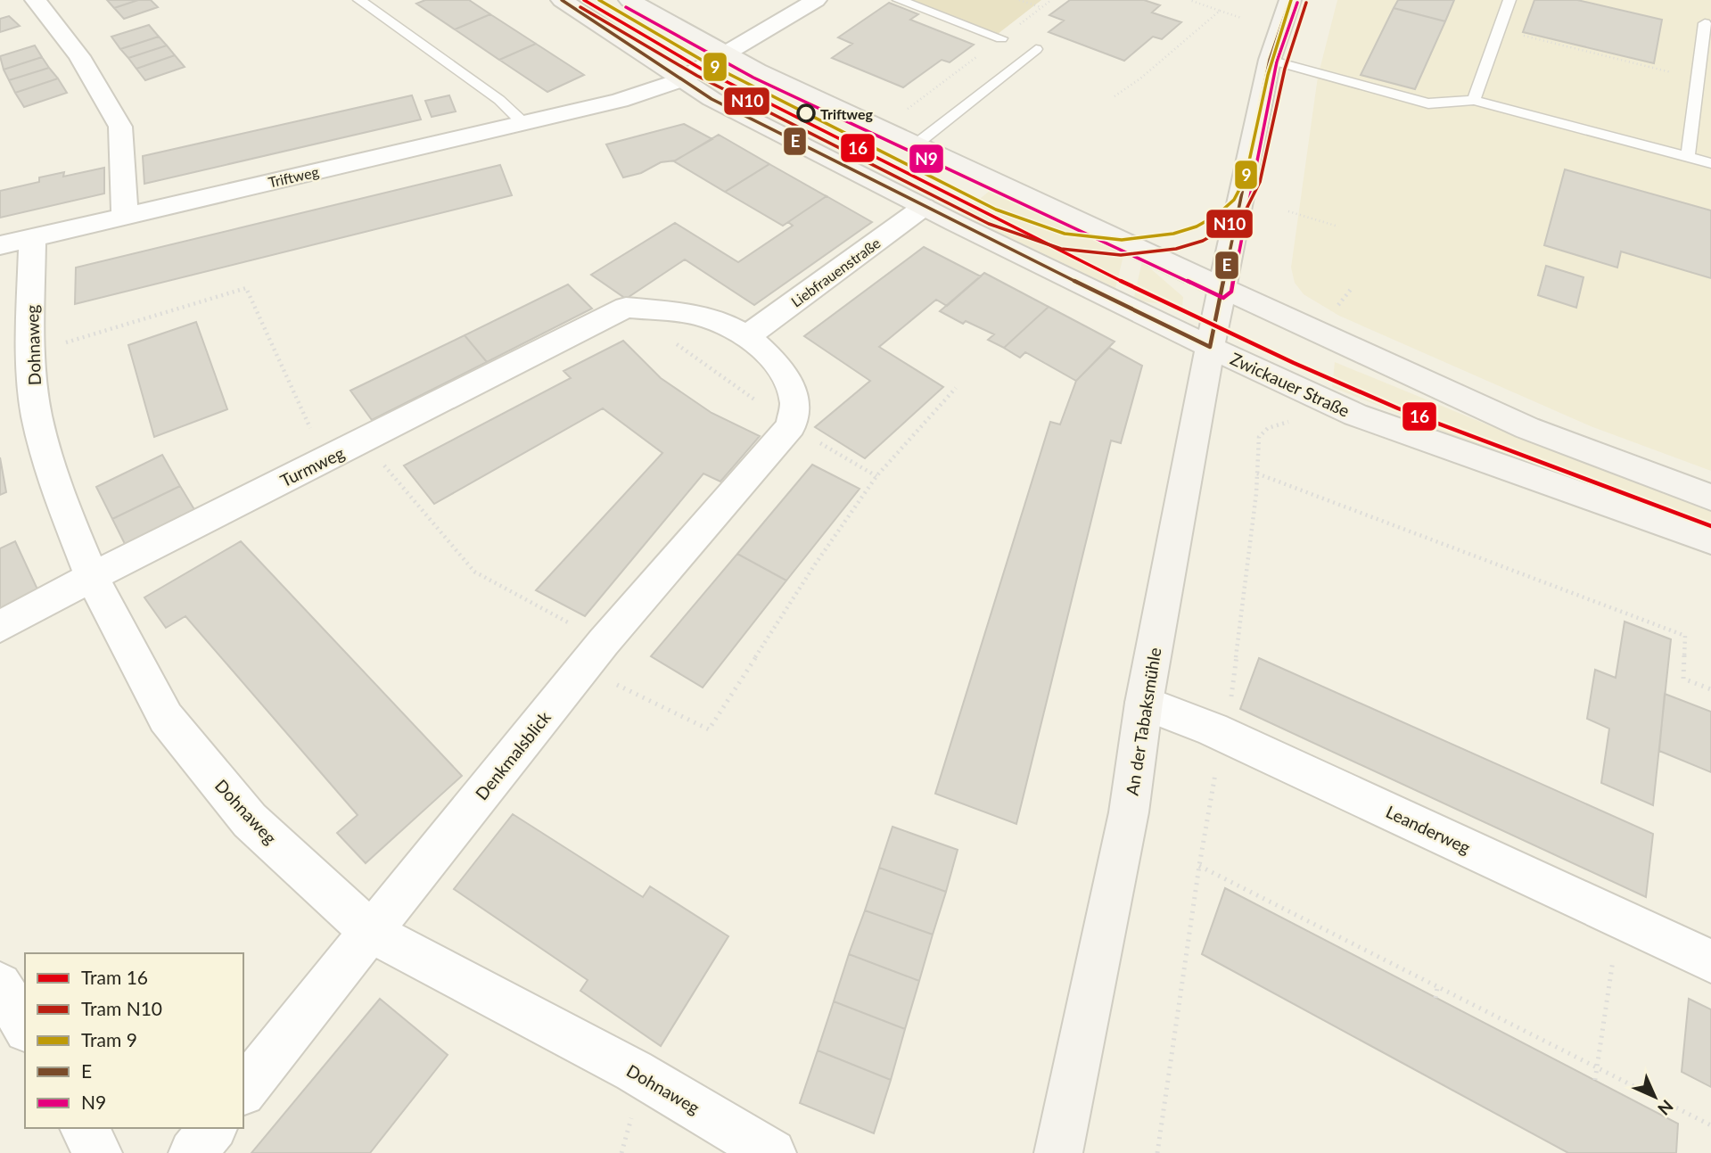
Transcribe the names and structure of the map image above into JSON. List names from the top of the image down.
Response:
{
  "streets": {
    "main road": ["Zwickauer Straße", "An der Tabaksmühle"],
    "street": [
      "Triftweg",
      "Liebfrauenstraße",
      "Dohnaweg",
      "Turmweg",
      "Denkmalsblick",
      "Leanderweg"
    ]
  },
  "crossings": [
    ["Triftweg", "Dohnaweg"],
    ["Triftweg", "Zwickauer Straße"],
    ["Liebfrauenstraße", "Zwickauer Straße"],
    ["Dohnaweg", "Turmweg"],
    ["Dohnaweg", "Denkmalsblick"],
    ["Zwickauer Straße", "An der Tabaksmühle"],
    ["An der Tabaksmühle", "Leanderweg"]
  ],
  "places": ["Triftweg"],
  "lines": [
    "tram line 16",
    "tram line 9",
    "transit line E",
    "tram line N10",
    "transit line N9"
  ],
  "legend": [
    "Tram 16",
    "Tram N10",
    "Tram 9",
    "E",
    "N9"
  ],
  "north": "bottom right"
}
